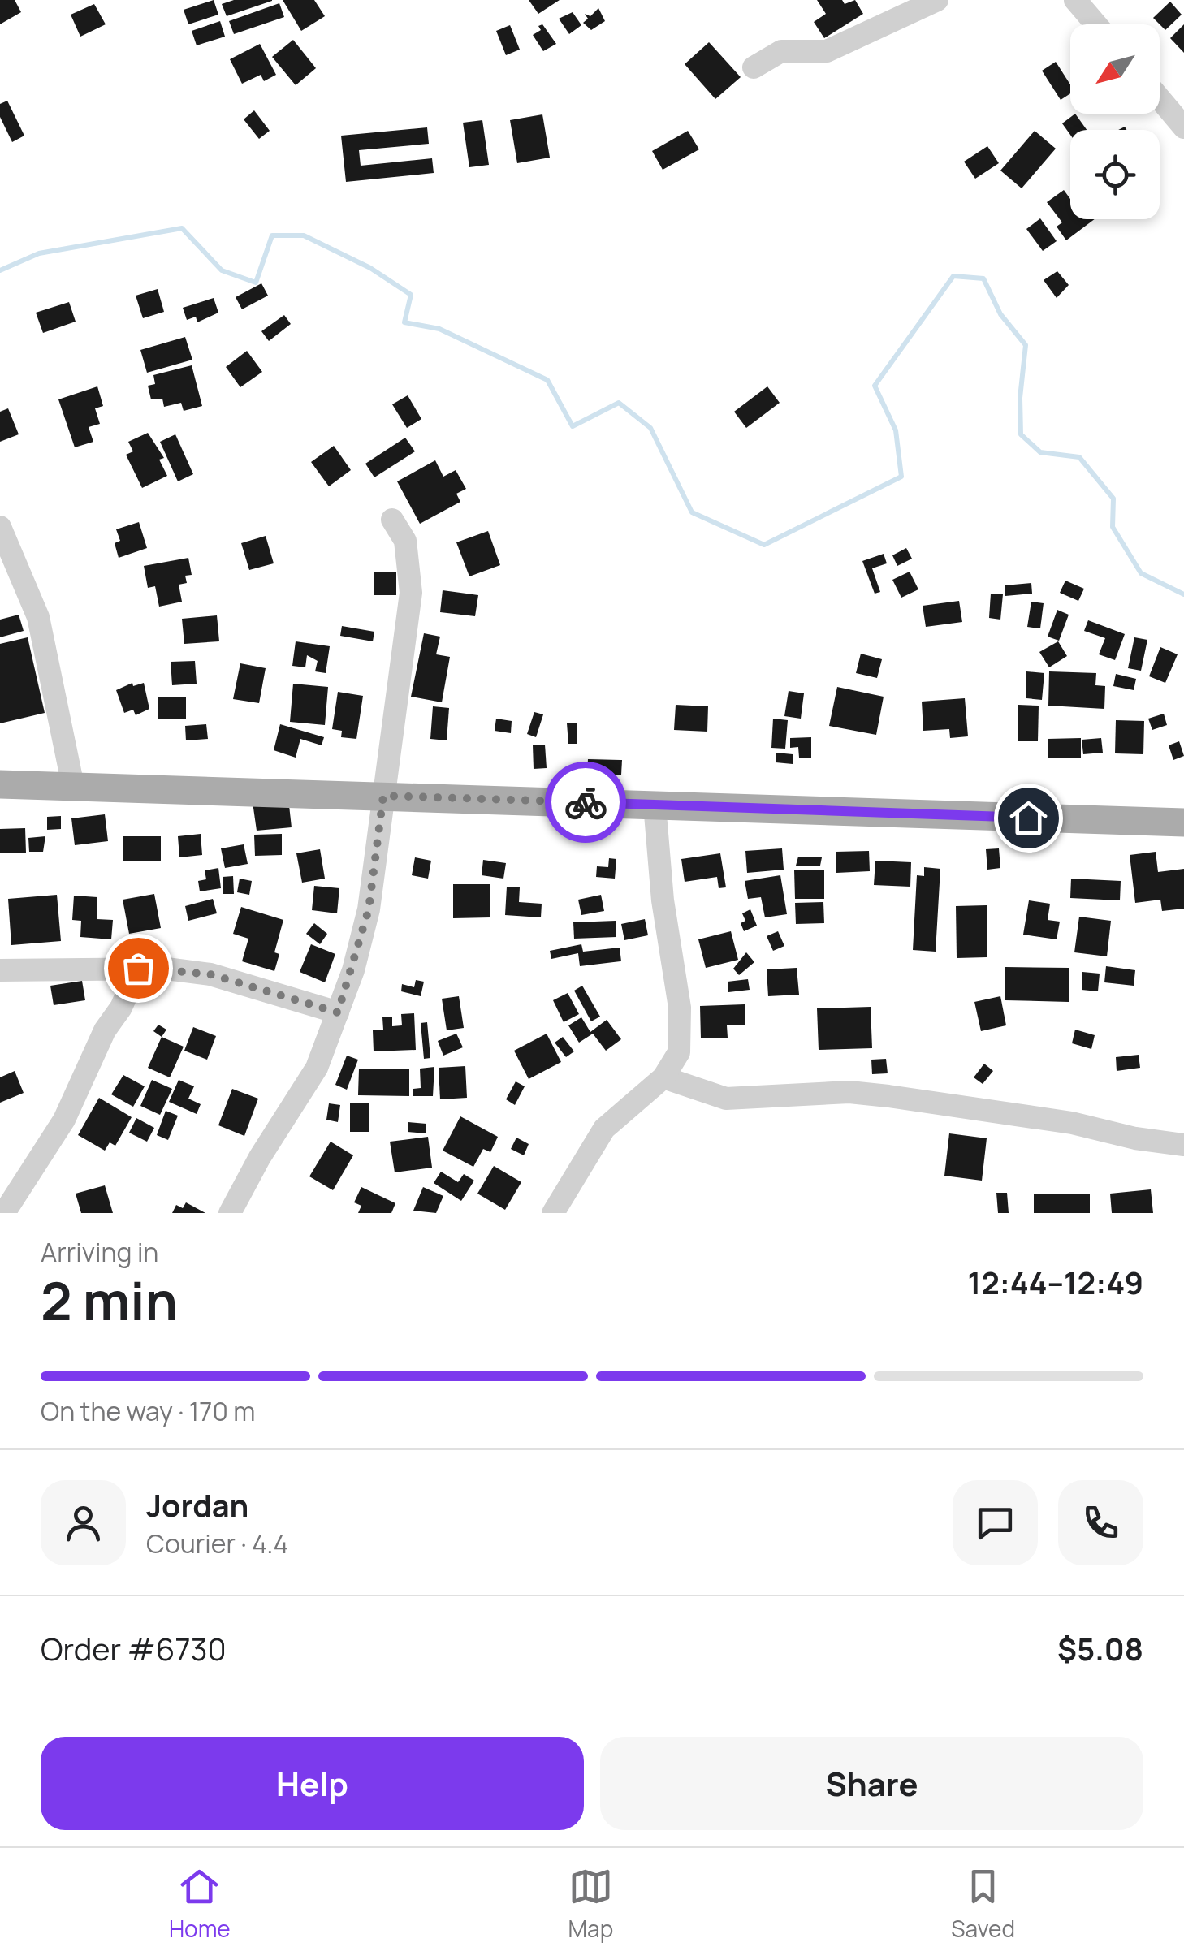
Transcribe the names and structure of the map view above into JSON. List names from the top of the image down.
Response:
{
  "north": "bottom left",
  "page": {
    "heading": ["2 min", "Arriving in", "12:44–12:49"],
    "panel": [
      "Jordan",
      "Courier · 4.4",
      "Order #6730",
      "$5.08"
    ],
    "bar": "On the way · 170 m",
    "buttons": ["Help", "Share"],
    "tabs": ["Home", "Map", "Saved"]
  }
}
